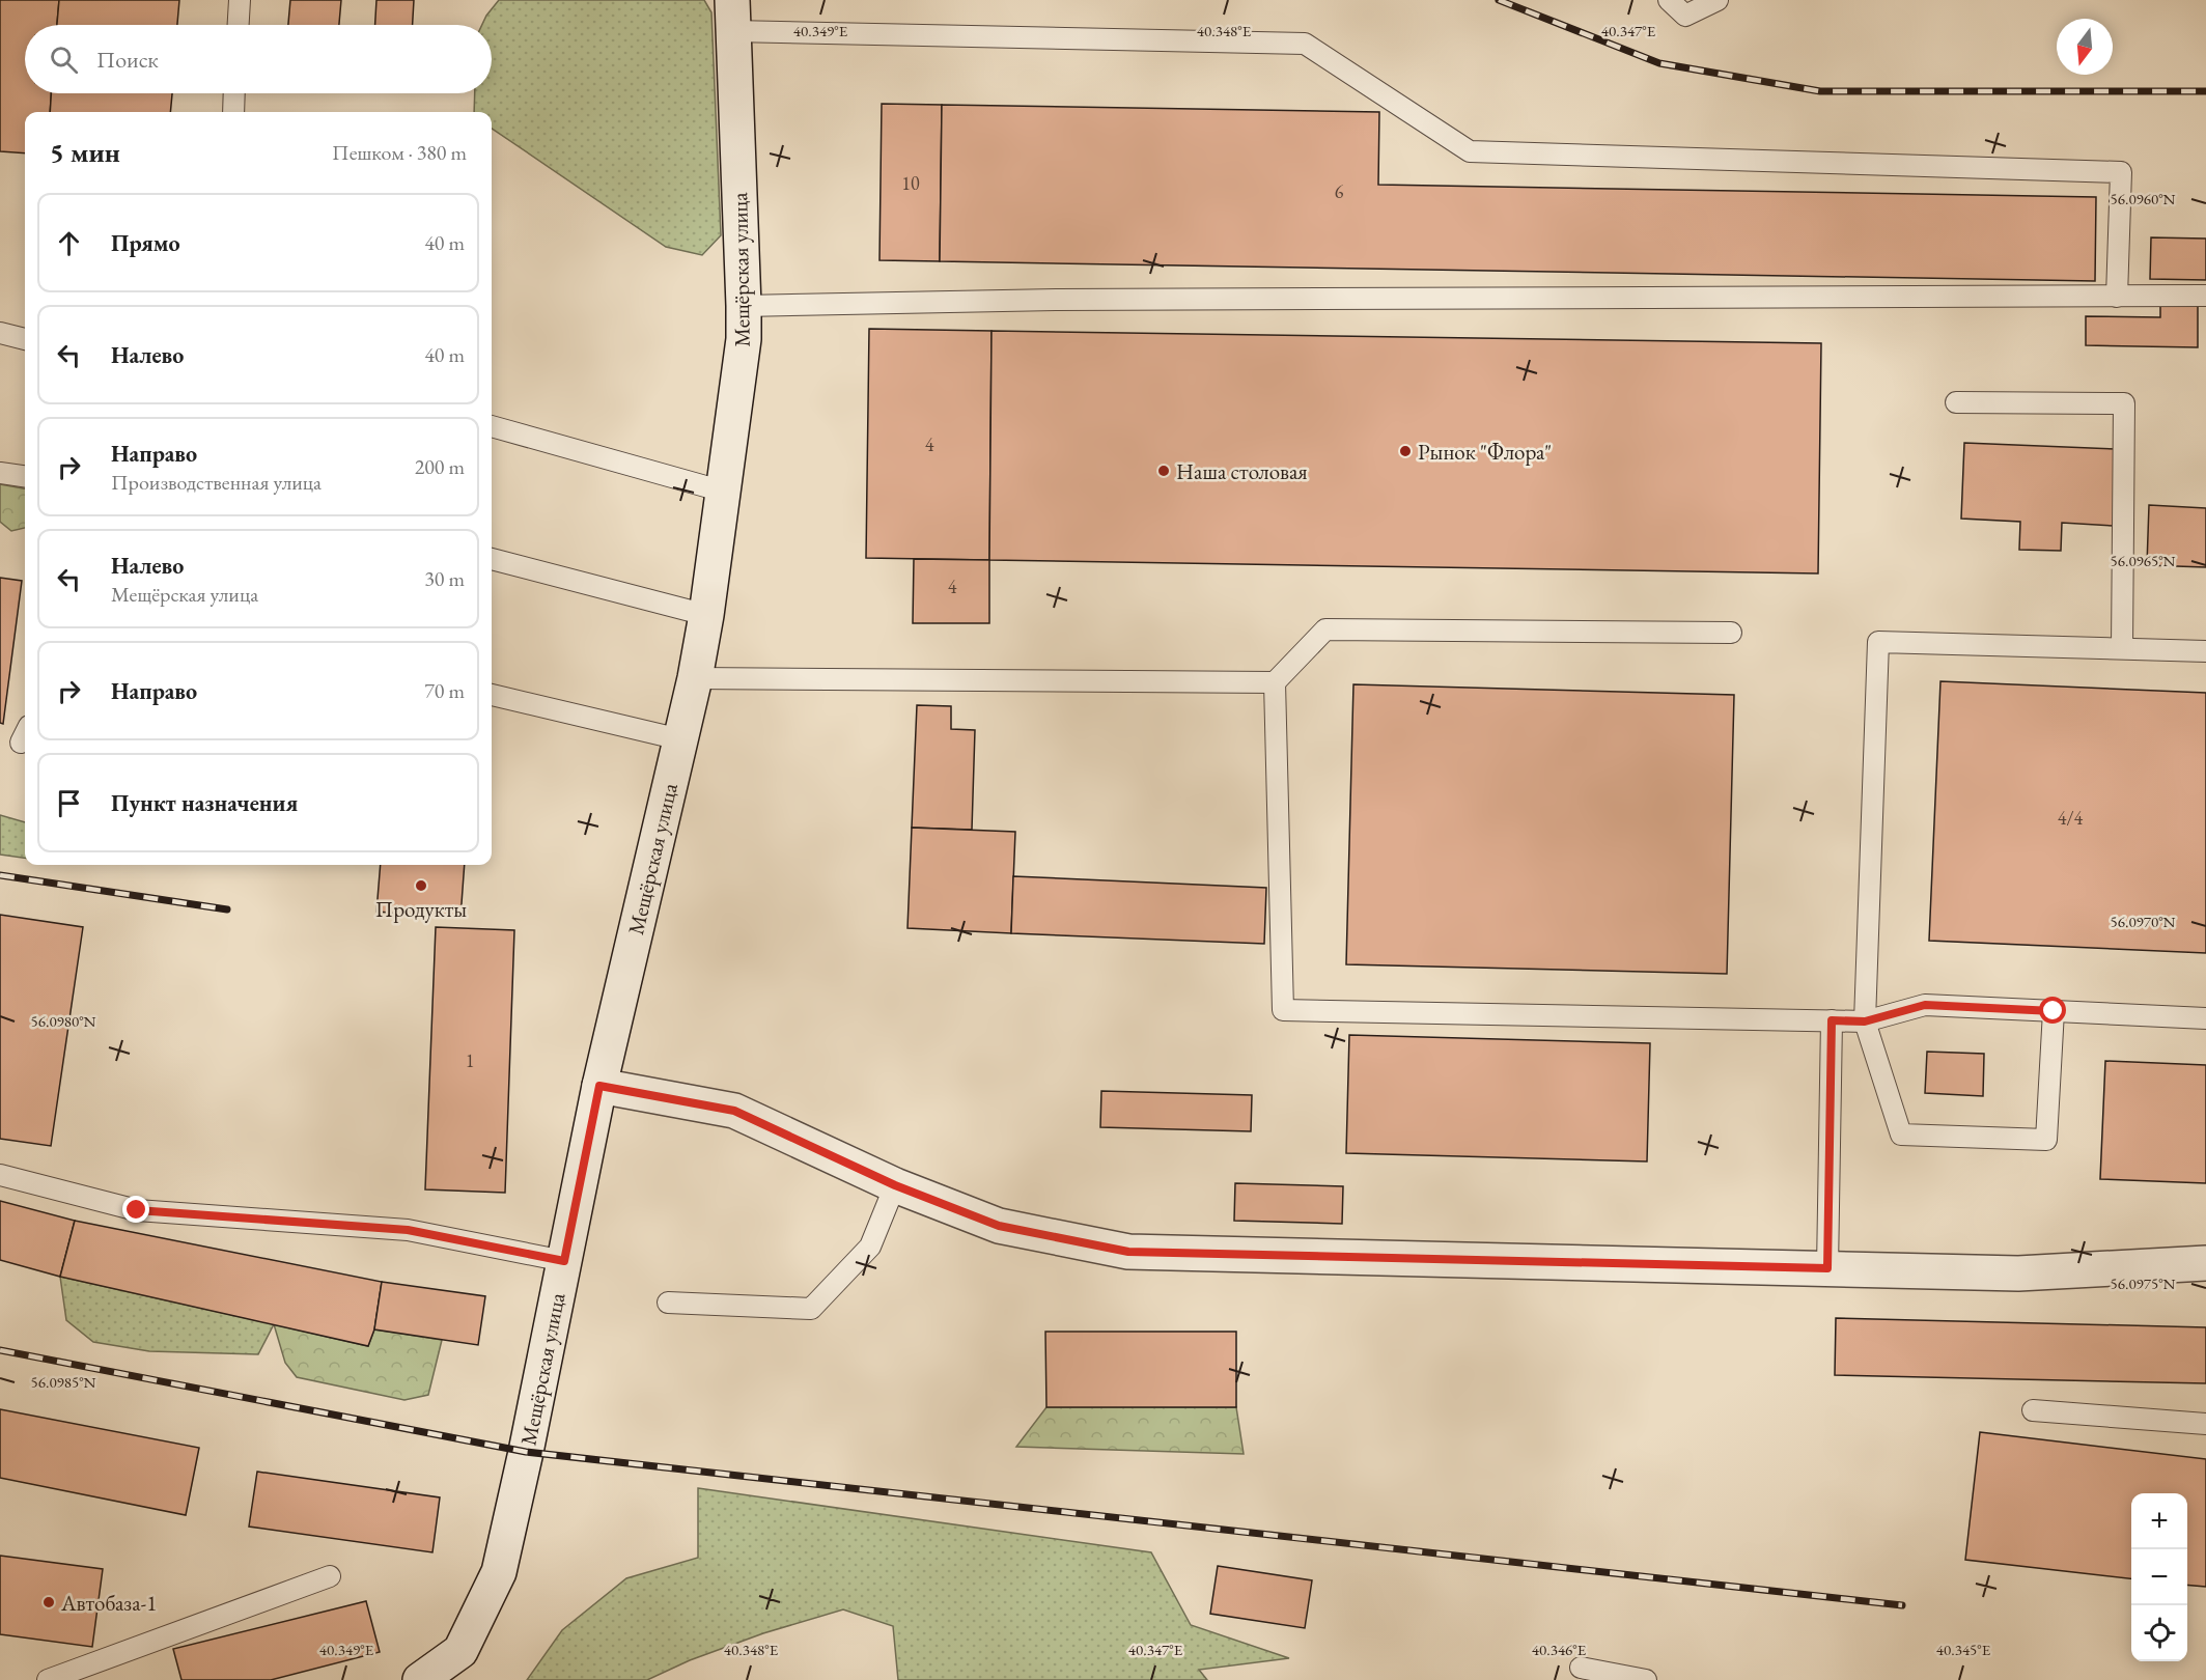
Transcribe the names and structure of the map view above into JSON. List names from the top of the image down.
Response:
{
  "streets": {
    "main road": ["Мещёрская улица"]
  },
  "places": [
    "Рынок \"Флора\"",
    "Наша столовая",
    "Продукты",
    "Автобаза-1"
  ],
  "house_numbers": [
    "10",
    "6",
    "4",
    "4",
    "4/4",
    "1"
  ],
  "north": "bottom",
  "page": {
    "search": "Поиск",
    "heading": ["5 мин", "Пешком · 380 m"],
    "list": [
      ["Прямо", "40 m"],
      ["Налево", "40 m"],
      ["Направо", "Производственная улица", "200 m"],
      ["Налево", "Мещёрская улица", "30 m"],
      ["Направо", "70 m"],
      "Пункт назначения"
    ],
    "map_buttons": ["+", "−"]
  },
  "coordinates": [
    "40.349°E",
    "40.348°E",
    "40.347°E",
    "56.0960°N",
    "56.0965°N",
    "56.0970°N",
    "56.0980°N",
    "56.0975°N",
    "56.0985°N",
    "40.346°E",
    "40.345°E"
  ]
}
